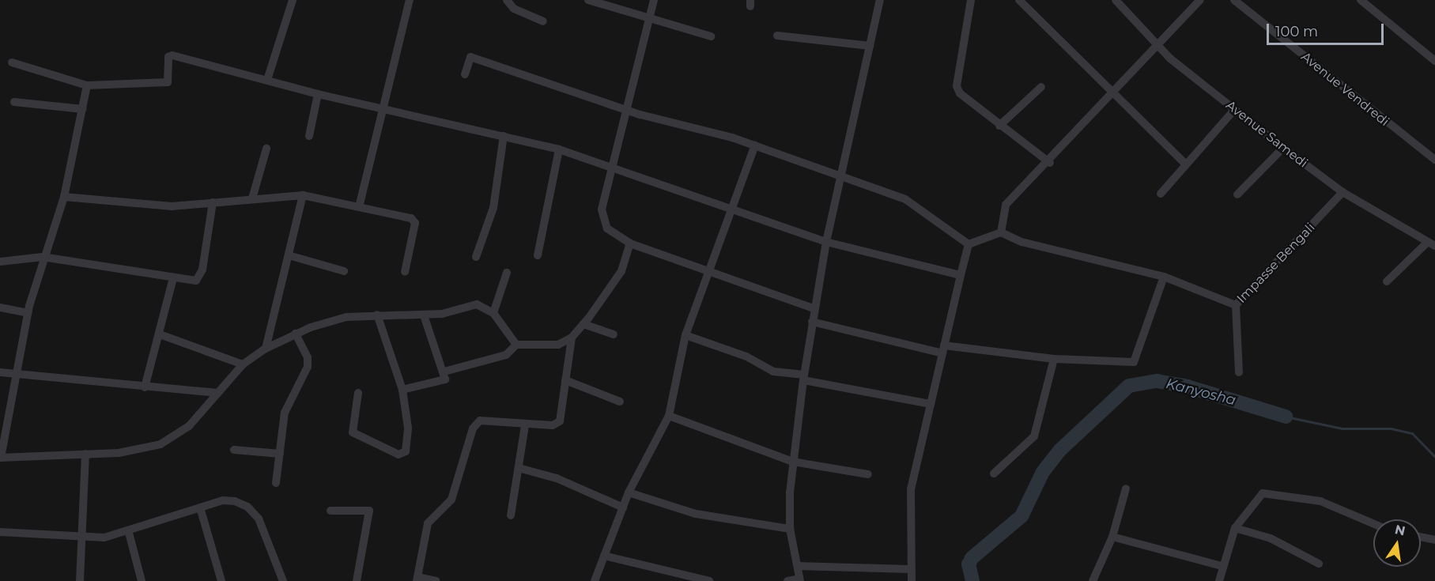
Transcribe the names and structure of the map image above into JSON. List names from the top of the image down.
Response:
{
  "streets": {
    "street": ["Avenue Vendredi", "Avenue Samedi", "Impasse Bengali"]
  },
  "crossings": [
    ["Avenue Samedi", "Impasse Bengali"]
  ],
  "water": ["Kanyosha"],
  "scale_bar": "100 m",
  "north": "top"
}
